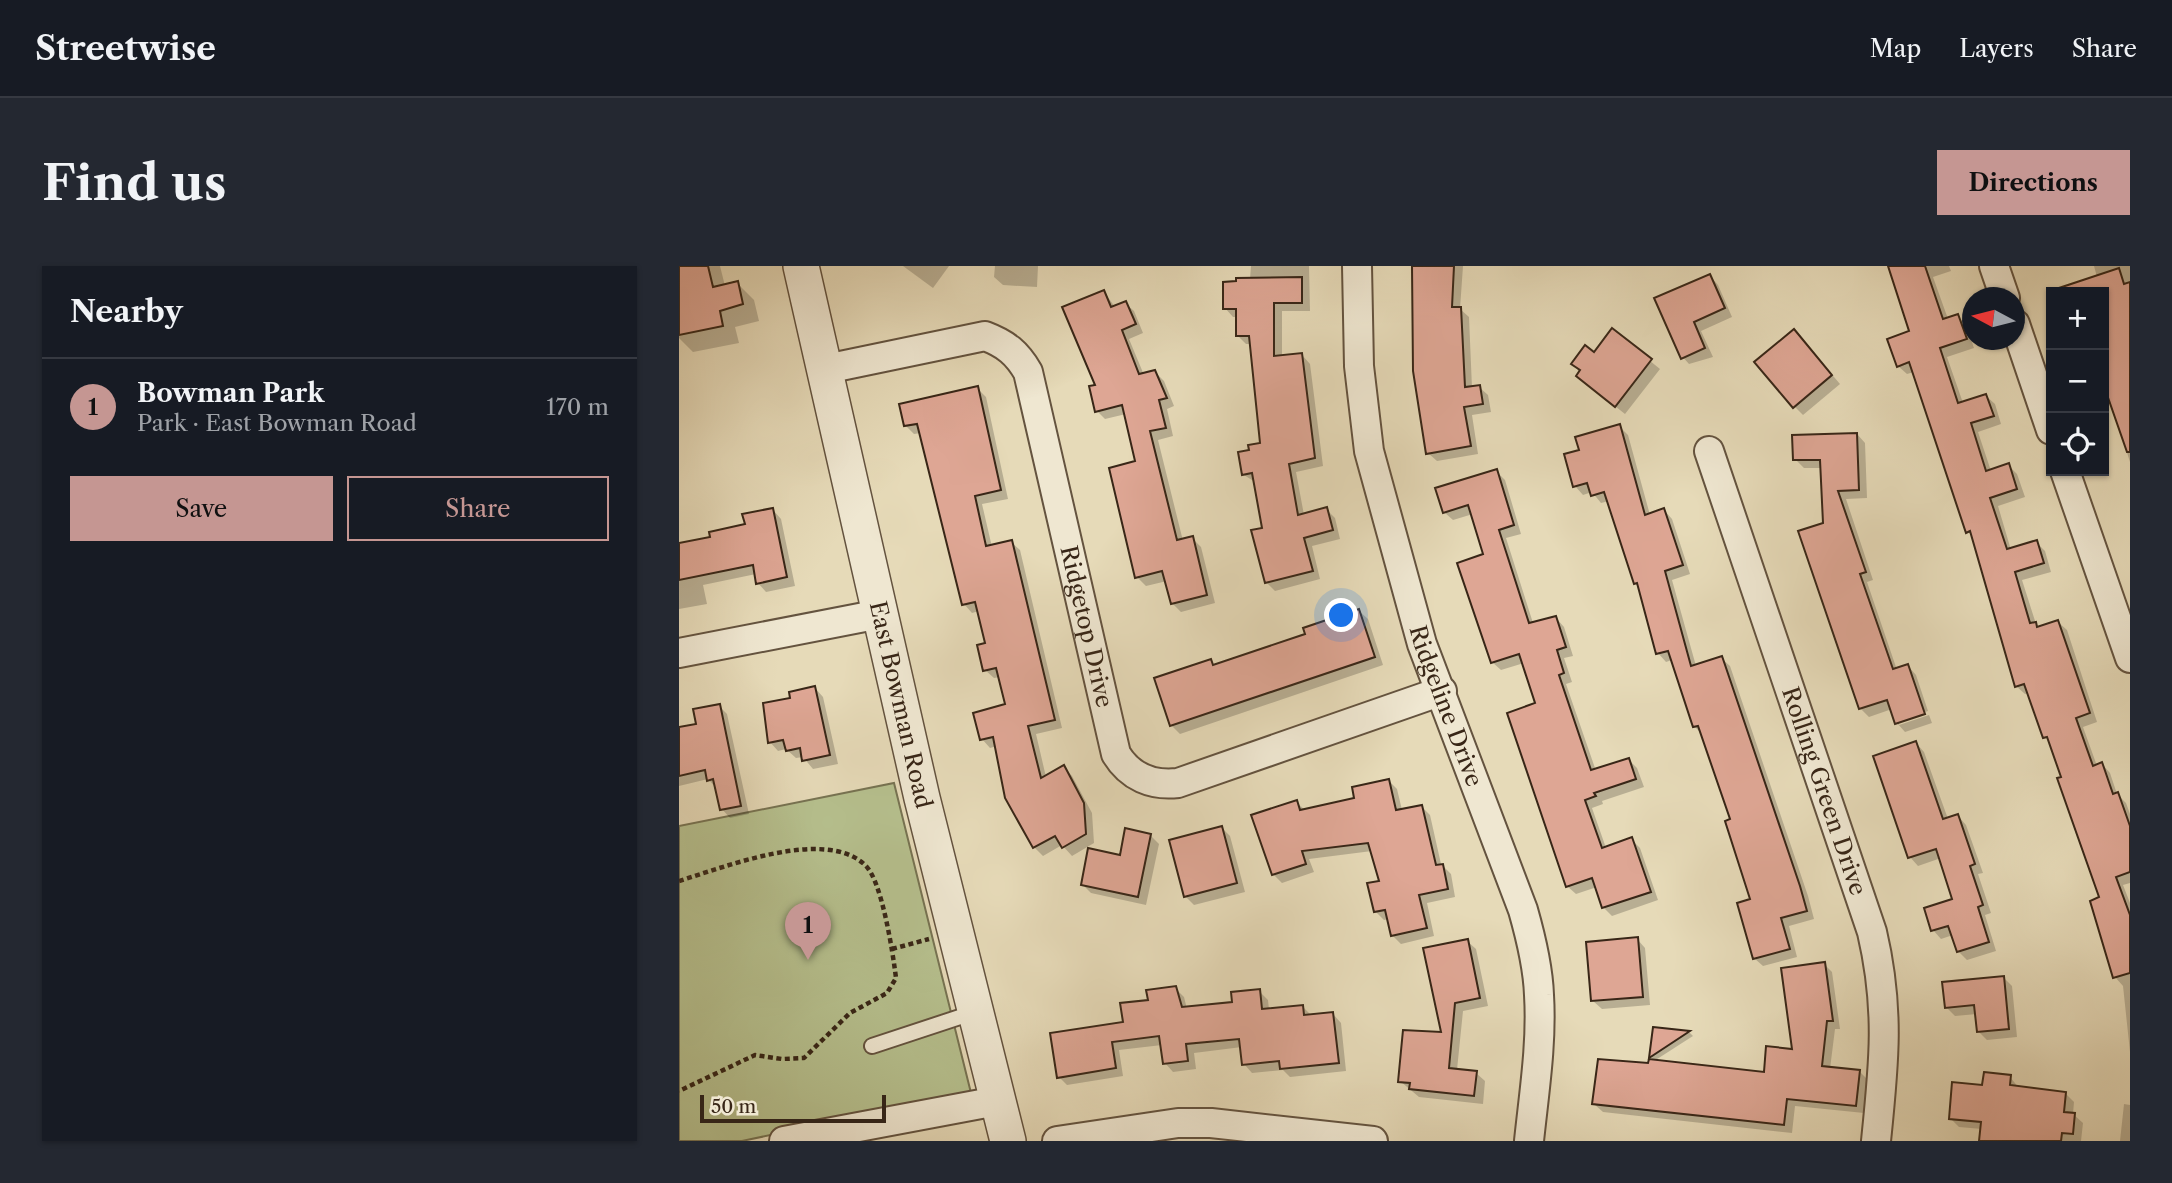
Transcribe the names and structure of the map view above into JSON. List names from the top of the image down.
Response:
{
  "streets": {
    "street": [
      "Ridgetop Drive",
      "East Bowman Road",
      "Ridgeline Drive",
      "Rolling Green Drive"
    ]
  },
  "crossings": [
    ["Ridgetop Drive", "East Bowman Road"],
    ["Ridgetop Drive", "Ridgeline Drive"]
  ],
  "scale_bar": "50 m",
  "north": "left",
  "page": {
    "header": "Streetwise",
    "nav": ["Map", "Layers", "Share"],
    "buttons": [
      "Directions",
      ["Save", "Share"]
    ],
    "title": "Find us",
    "heading": "Nearby",
    "map_buttons": ["+", "−"],
    "list": [
      {
        "mark": "1",
        "name": "Bowman Park",
        "note": "Park · East Bowman Road",
        "value": "170 m"
      }
    ],
    "pins": "1",
    "scale": "50 m"
  }
}
